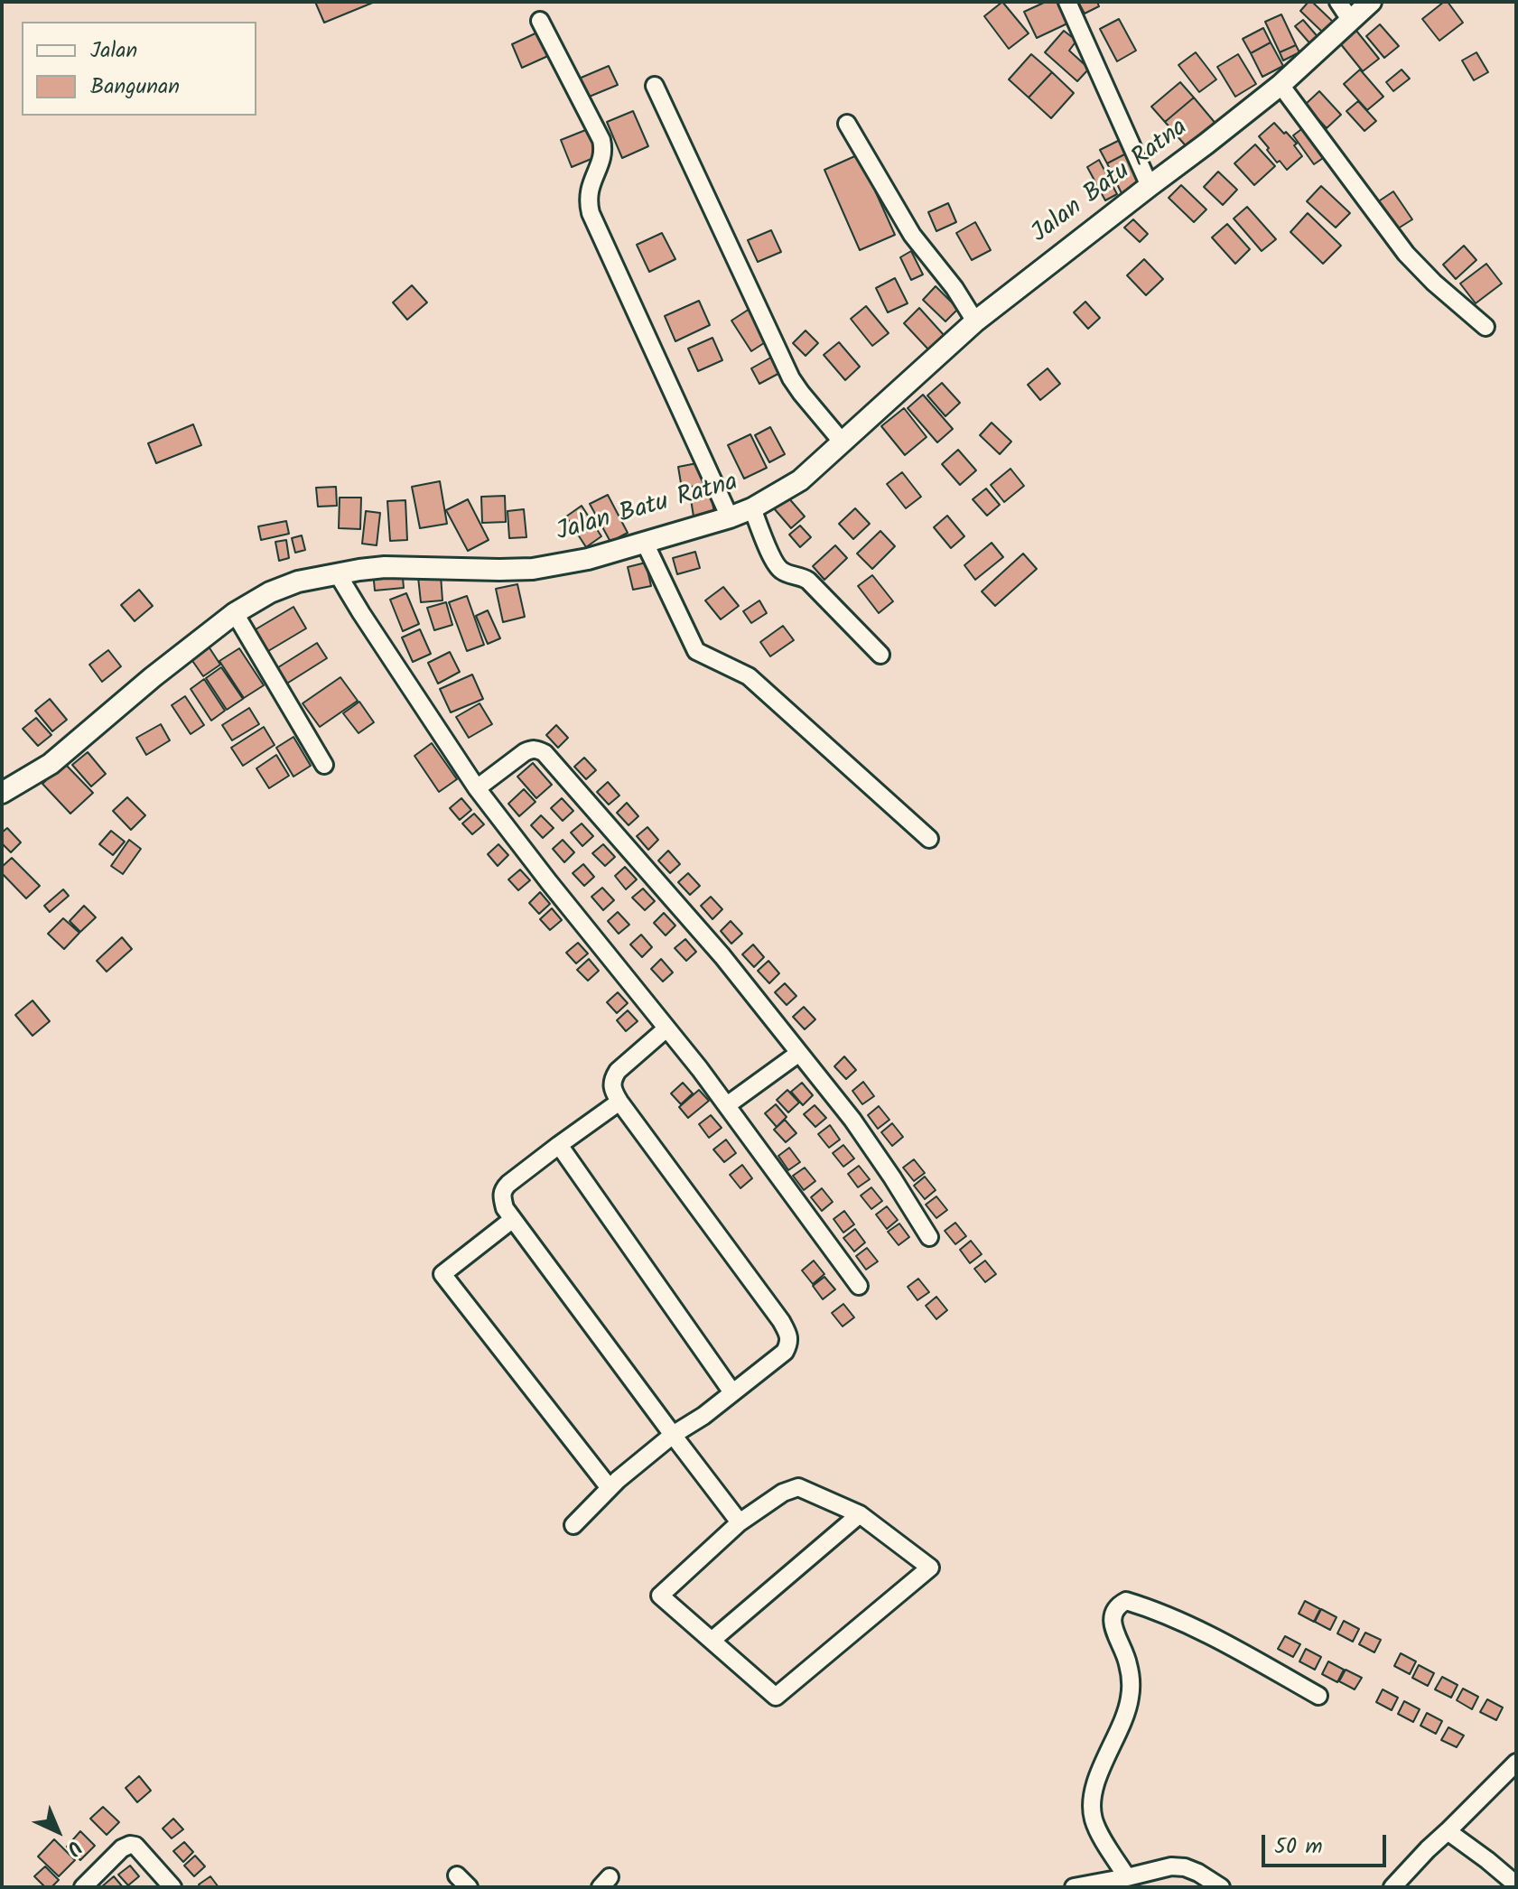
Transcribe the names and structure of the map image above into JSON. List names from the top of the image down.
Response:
{
  "streets": {
    "street": ["Jalan Batu Ratna"]
  },
  "legend": ["Jalan", "Bangunan"],
  "scale_bar": "50 m",
  "north": "bottom right"
}
